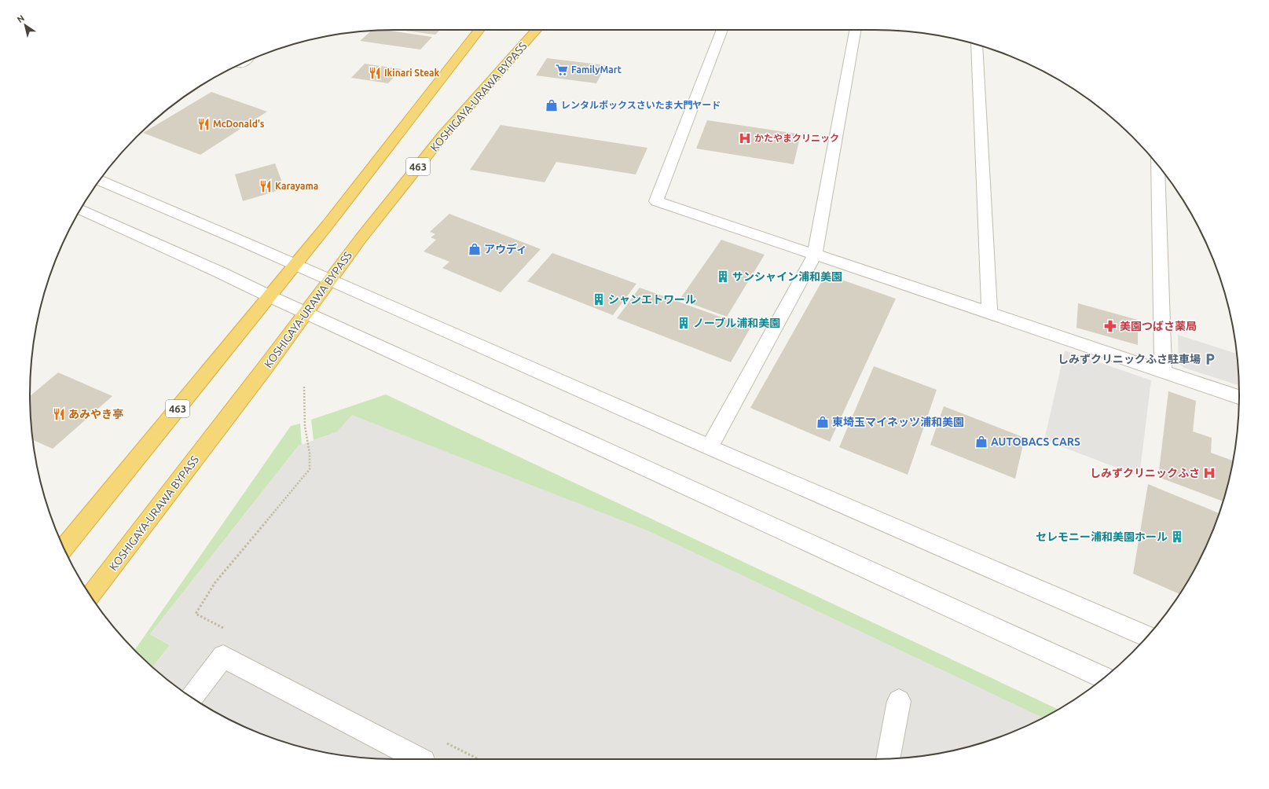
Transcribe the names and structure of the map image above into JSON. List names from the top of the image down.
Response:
{
  "streets": {
    "highway": ["KOSHIGAYA-URAWA BYPASS", "463"]
  },
  "places": {
    "supermarket": ["FamilyMart"],
    "restaurant": [
      "Ikinari Steak",
      "McDonald's",
      "Karayama",
      "あみやき亭"
    ],
    "shop": [
      "レンタルボックスさいたま大門ヤード",
      "アウディ",
      "東埼玉マイネッツ浦和美園",
      "AUTOBACS CARS"
    ],
    "hospital": ["かたやまクリニック", "しみずクリニックふさ"],
    "building": [
      "サンシャイン浦和美園",
      "シャンエトワール",
      "ノーブル浦和美園",
      "セレモニー浦和美園ホール"
    ],
    "pharmacy": ["美園つばさ薬局"],
    "parking": ["しみずクリニックふさ駐車場"]
  },
  "north": "top left"
}
